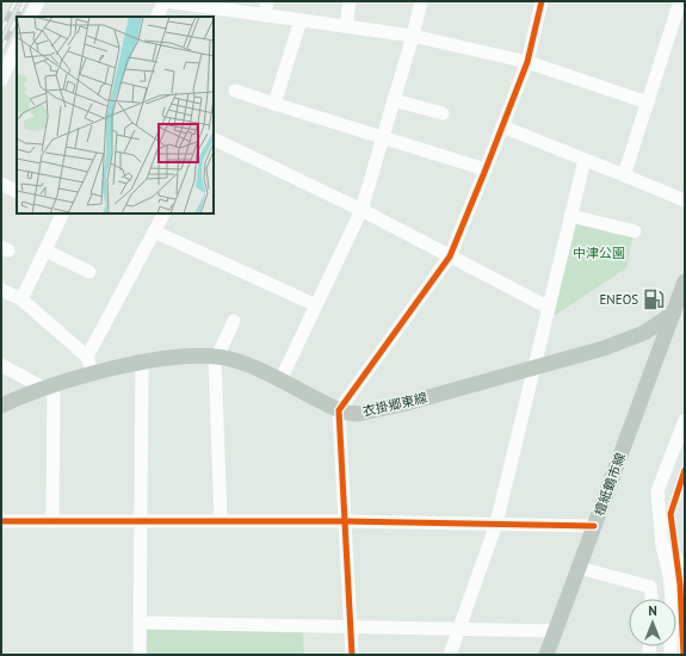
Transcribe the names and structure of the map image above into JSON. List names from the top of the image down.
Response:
{
  "streets": {
    "main road": ["衣掛郷東線", "檀紙鶴市線"]
  },
  "crossings": [
    ["衣掛郷東線", "檀紙鶴市線"]
  ],
  "parks": ["中津公園"],
  "places": {
    "fuel station": ["ENEOS"]
  },
  "north": "top"
}
